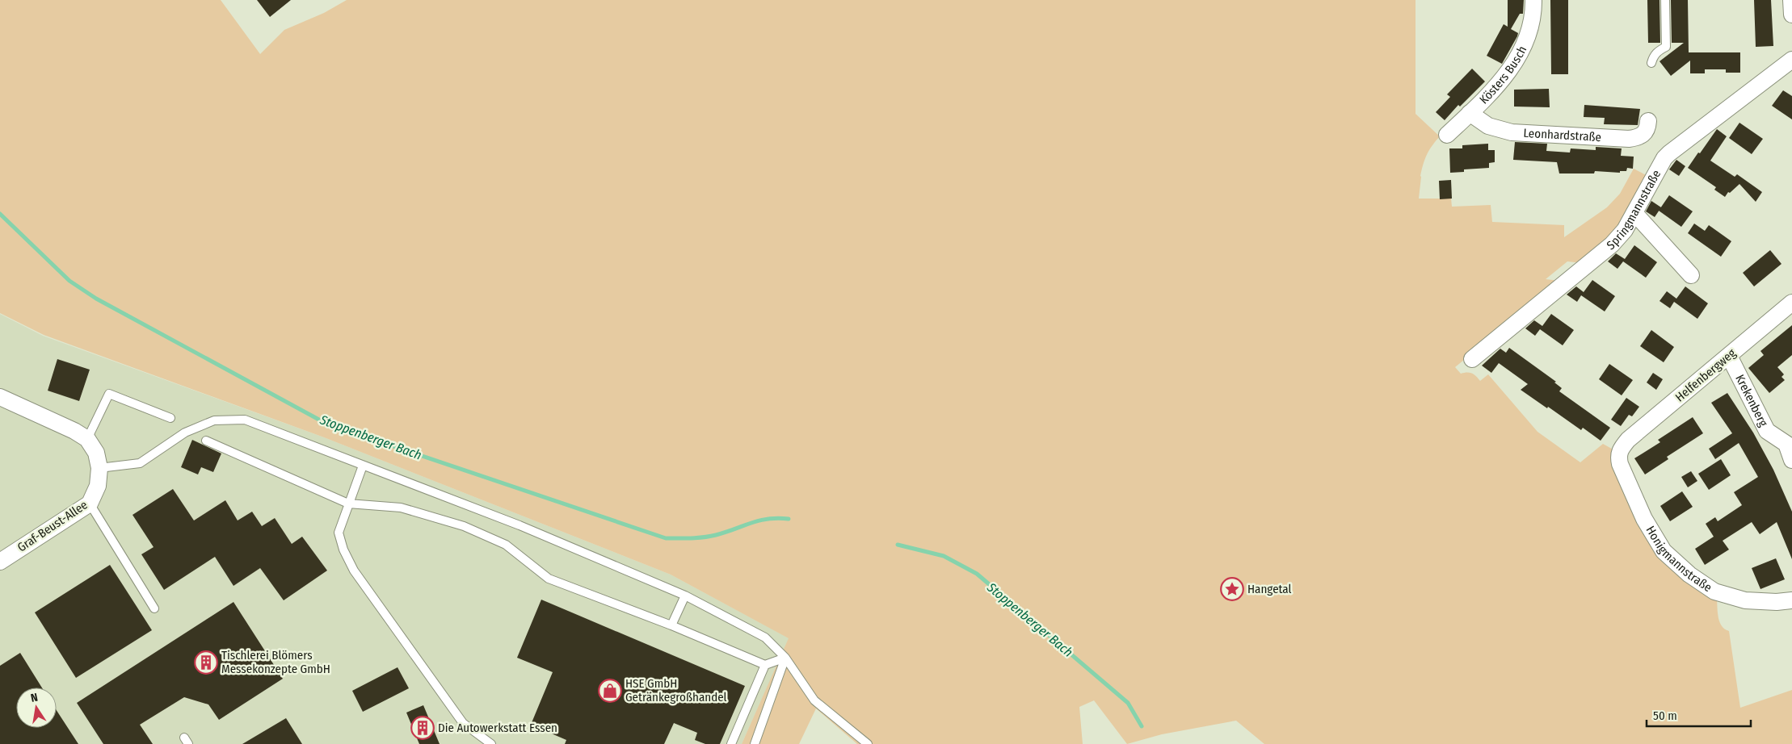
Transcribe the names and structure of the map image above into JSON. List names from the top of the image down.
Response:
{
  "streets": {
    "street": [
      "Kösters Busch",
      "Leonhardstraße",
      "Springmannstraße",
      "Helfenbergweg",
      "Krekenberg",
      "Graf-Beust-Allee",
      "Honigmannstraße"
    ]
  },
  "crossings": [
    ["Kösters Busch", "Leonhardstraße"],
    ["Helfenbergweg", "Krekenberg"],
    ["Helfenbergweg", "Honigmannstraße"]
  ],
  "water": ["Stoppenberger Bach"],
  "places": {
    "place": ["Hangetal"],
    "building": ["Tischlerei Blömers Messekonzepte GmbH", "Die Autowerkstatt Essen"],
    "shop": ["HSE GmbH Getränkegroßhandel"]
  },
  "scale_bar": "50 m",
  "north": "top"
}
